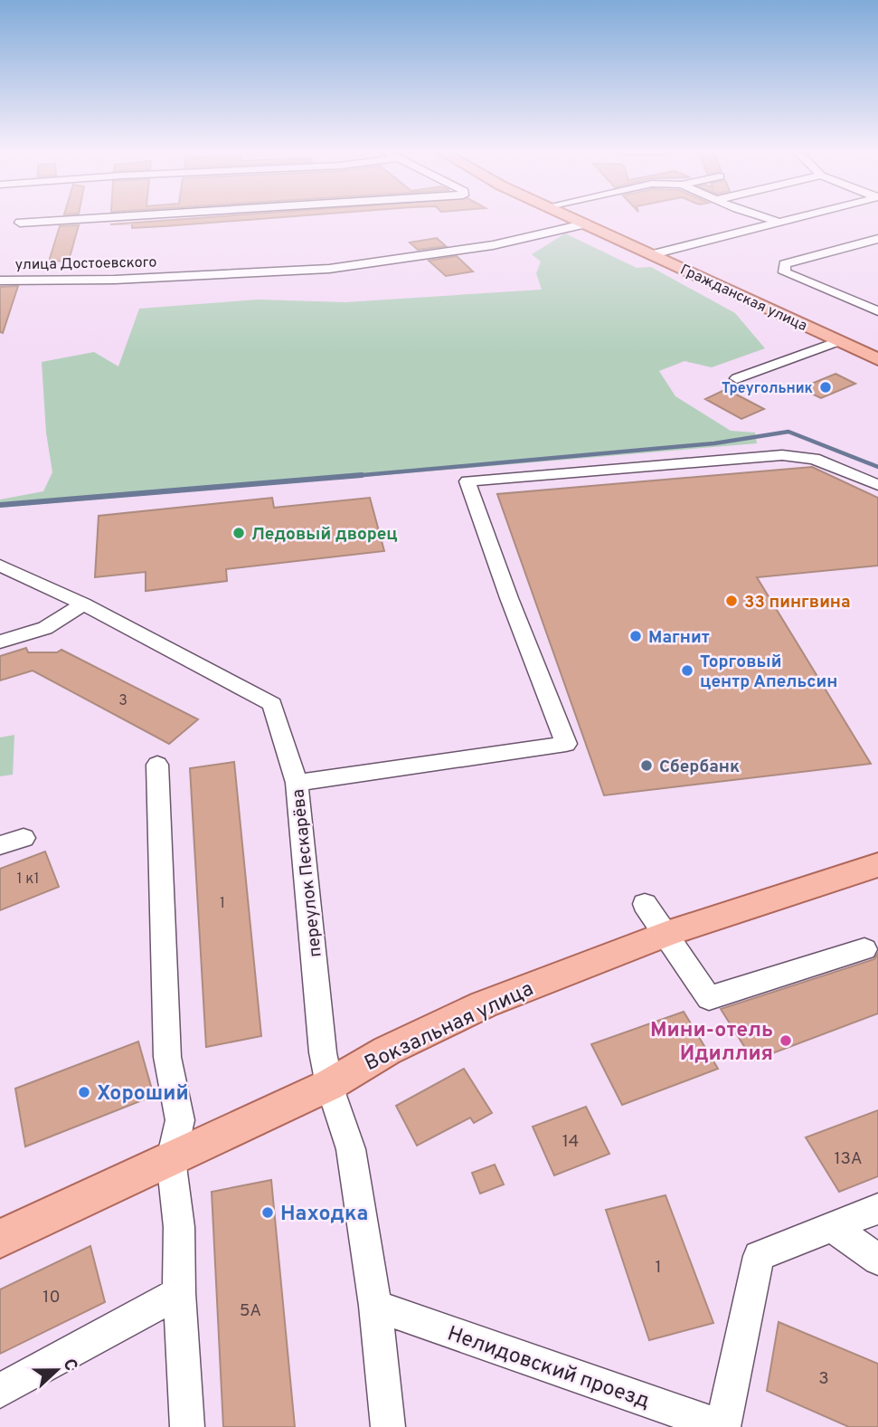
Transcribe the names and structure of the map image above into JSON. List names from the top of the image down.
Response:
{
  "streets": {
    "main road": ["Гражданская улица", "Вокзальная улица"],
    "street": ["улица Достоевского", "переулок Пескарёва", "Нелидовский проезд"]
  },
  "crossings": [
    ["улица Достоевского", "Гражданская улица"],
    ["переулок Пескарёва", "Вокзальная улица"]
  ],
  "places": [
    "Треугольник",
    "Ледовый дворец",
    "33 пингвина",
    "Магнит",
    "Торговый центр Апельсин",
    "Сбербанк",
    "Мини-отель Идиллия",
    "Хороший",
    "Находка"
  ],
  "house_numbers": [
    "3",
    "1 к1",
    "1",
    "14",
    "13А",
    "1",
    "10",
    "5А",
    "3"
  ],
  "north": "right"
}
